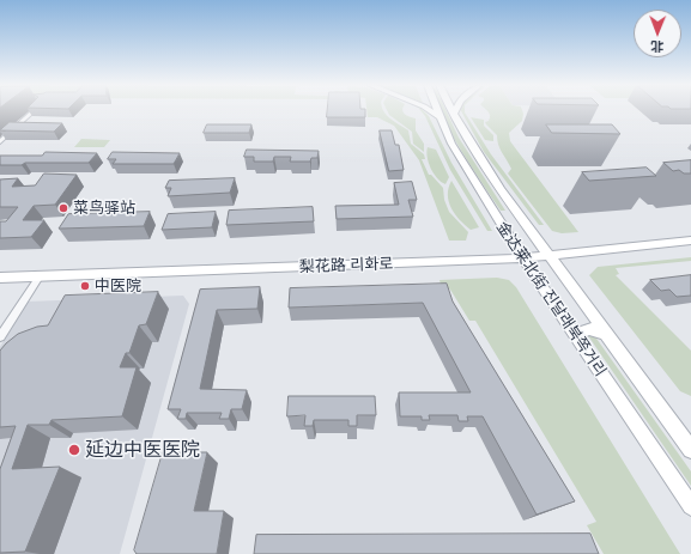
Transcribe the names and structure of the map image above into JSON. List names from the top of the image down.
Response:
{
  "streets": {
    "main road": ["梨花路 리화로", "金达莱北街 진달래북쪽거리"]
  },
  "crossings": [
    ["梨花路 리화로", "金达莱北街 진달래북쪽거리"]
  ],
  "places": ["菜鸟驿站", "中医院", "延边中医医院"],
  "north": "bottom"
}
